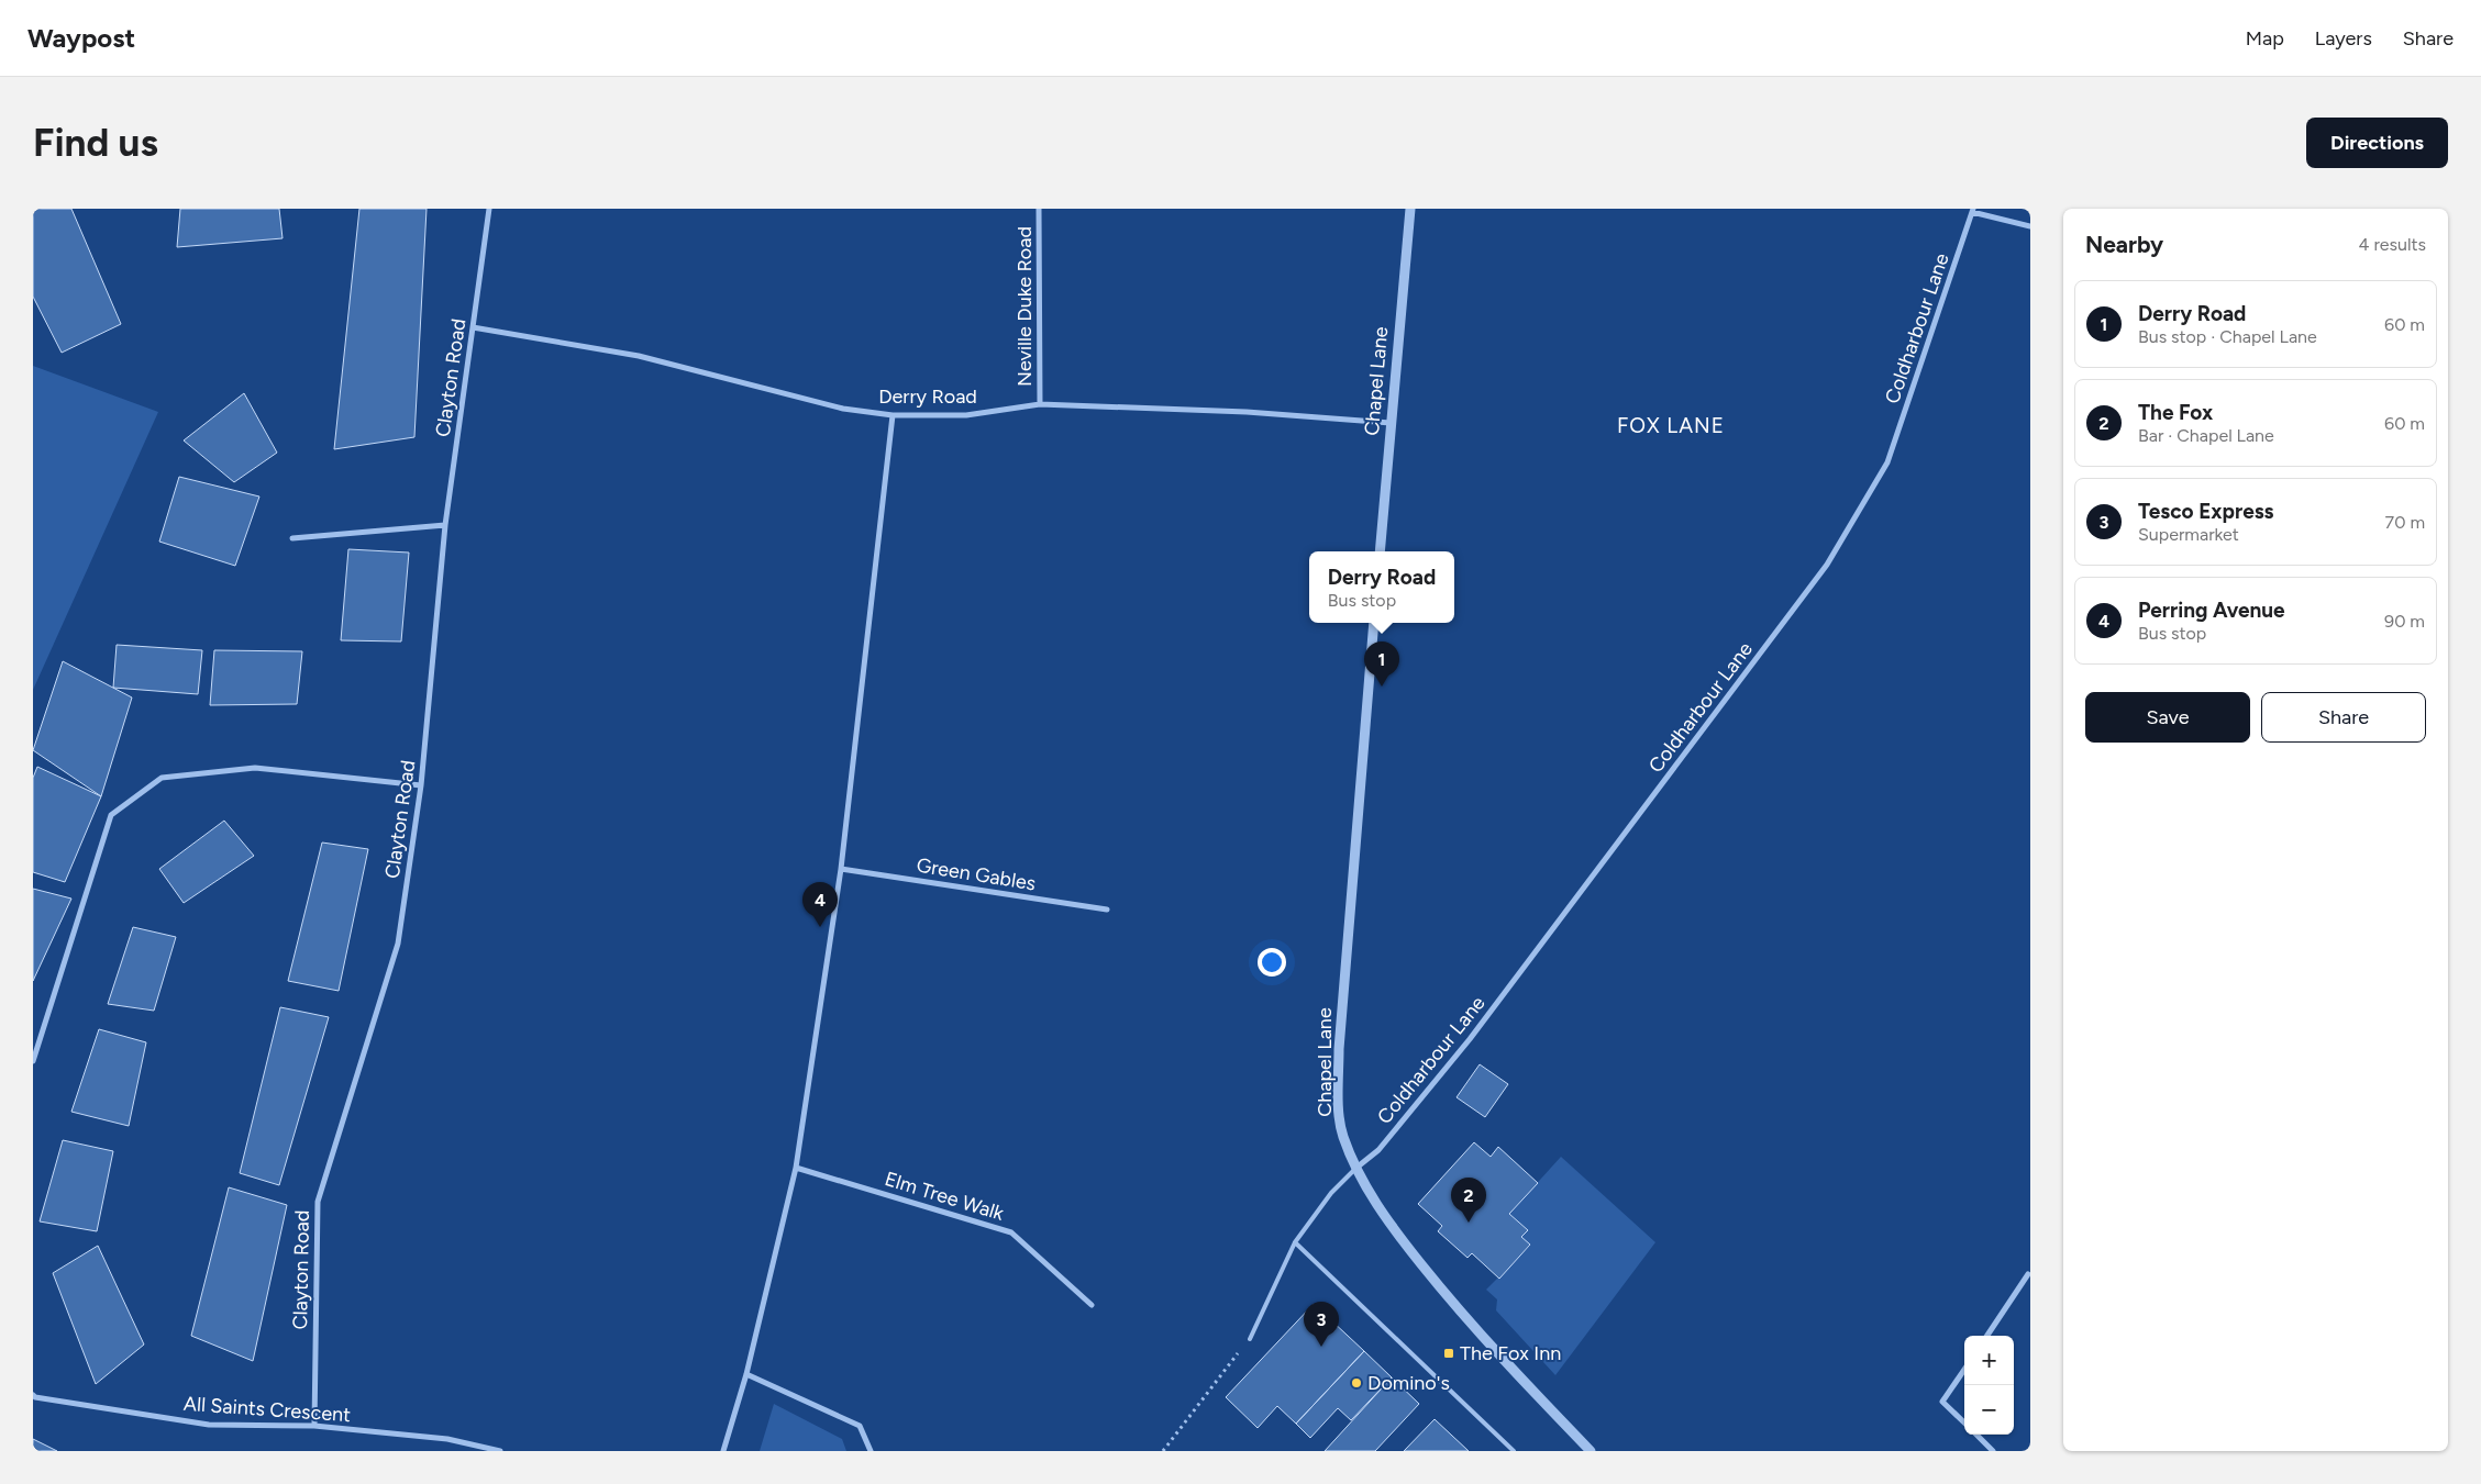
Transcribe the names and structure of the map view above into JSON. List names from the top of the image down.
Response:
{
  "streets": {
    "street": [
      "Neville Duke Road",
      "Coldharbour Lane",
      "Clayton Road",
      "Chapel Lane",
      "Derry Road",
      "Green Gables",
      "Elm Tree Walk",
      "All Saints Crescent"
    ]
  },
  "crossings": [
    ["Neville Duke Road", "Derry Road"],
    ["Coldharbour Lane", "Chapel Lane"],
    ["Clayton Road", "Derry Road"],
    ["Clayton Road", "All Saints Crescent"],
    ["Chapel Lane", "Derry Road"]
  ],
  "districts": ["FOX LANE"],
  "places": {
    "transit": ["The Fox Inn"],
    "other": ["Domino's"]
  },
  "page": {
    "header": "Waypost",
    "nav": ["Map", "Layers", "Share"],
    "buttons": [
      "Directions",
      ["Save", "Share"]
    ],
    "title": "Find us",
    "heading": ["Nearby", "4 results"],
    "list": [
      {
        "mark": "1",
        "name": "Derry Road",
        "note": "Bus stop · Chapel Lane",
        "value": "60 m"
      },
      {
        "mark": "2",
        "name": "The Fox",
        "note": "Bar · Chapel Lane",
        "value": "60 m"
      },
      {
        "mark": "3",
        "name": "Tesco Express",
        "note": "Supermarket",
        "value": "70 m"
      },
      {
        "mark": "4",
        "name": "Perring Avenue",
        "note": "Bus stop",
        "value": "90 m"
      }
    ],
    "popup": ["Derry Road", "Bus stop"],
    "pins": [
      "1",
      "4",
      "2",
      "3"
    ],
    "map_buttons": ["+", "−"]
  }
}
